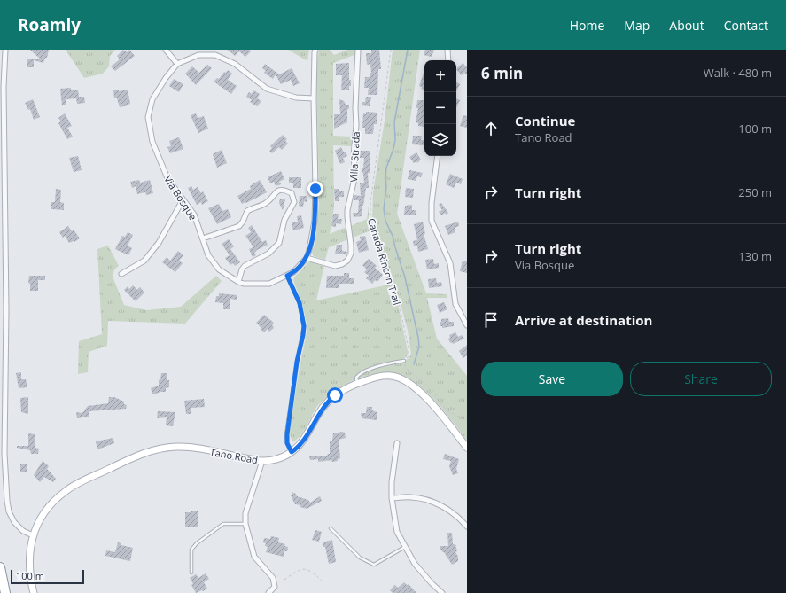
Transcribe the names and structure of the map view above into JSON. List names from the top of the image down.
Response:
{
  "streets": {
    "street": ["Villa Strada", "Via Bosque", "Tano Road"],
    "path": ["Canada Rincon Trail"]
  },
  "crossings": [
    ["Villa Strada", "Via Bosque"]
  ],
  "scale_bar": "100 m",
  "page": {
    "header": "Roamly",
    "nav": [
      "Home",
      "Map",
      "About",
      "Contact"
    ],
    "heading": ["6 min", "Walk · 480 m"],
    "map_buttons": ["+", "−"],
    "list": [
      ["Continue", "Tano Road", "100 m"],
      ["Turn right", "250 m"],
      ["Turn right", "Via Bosque", "130 m"],
      "Arrive at destination"
    ],
    "buttons": ["Save", "Share"],
    "scale": "100 m"
  }
}
